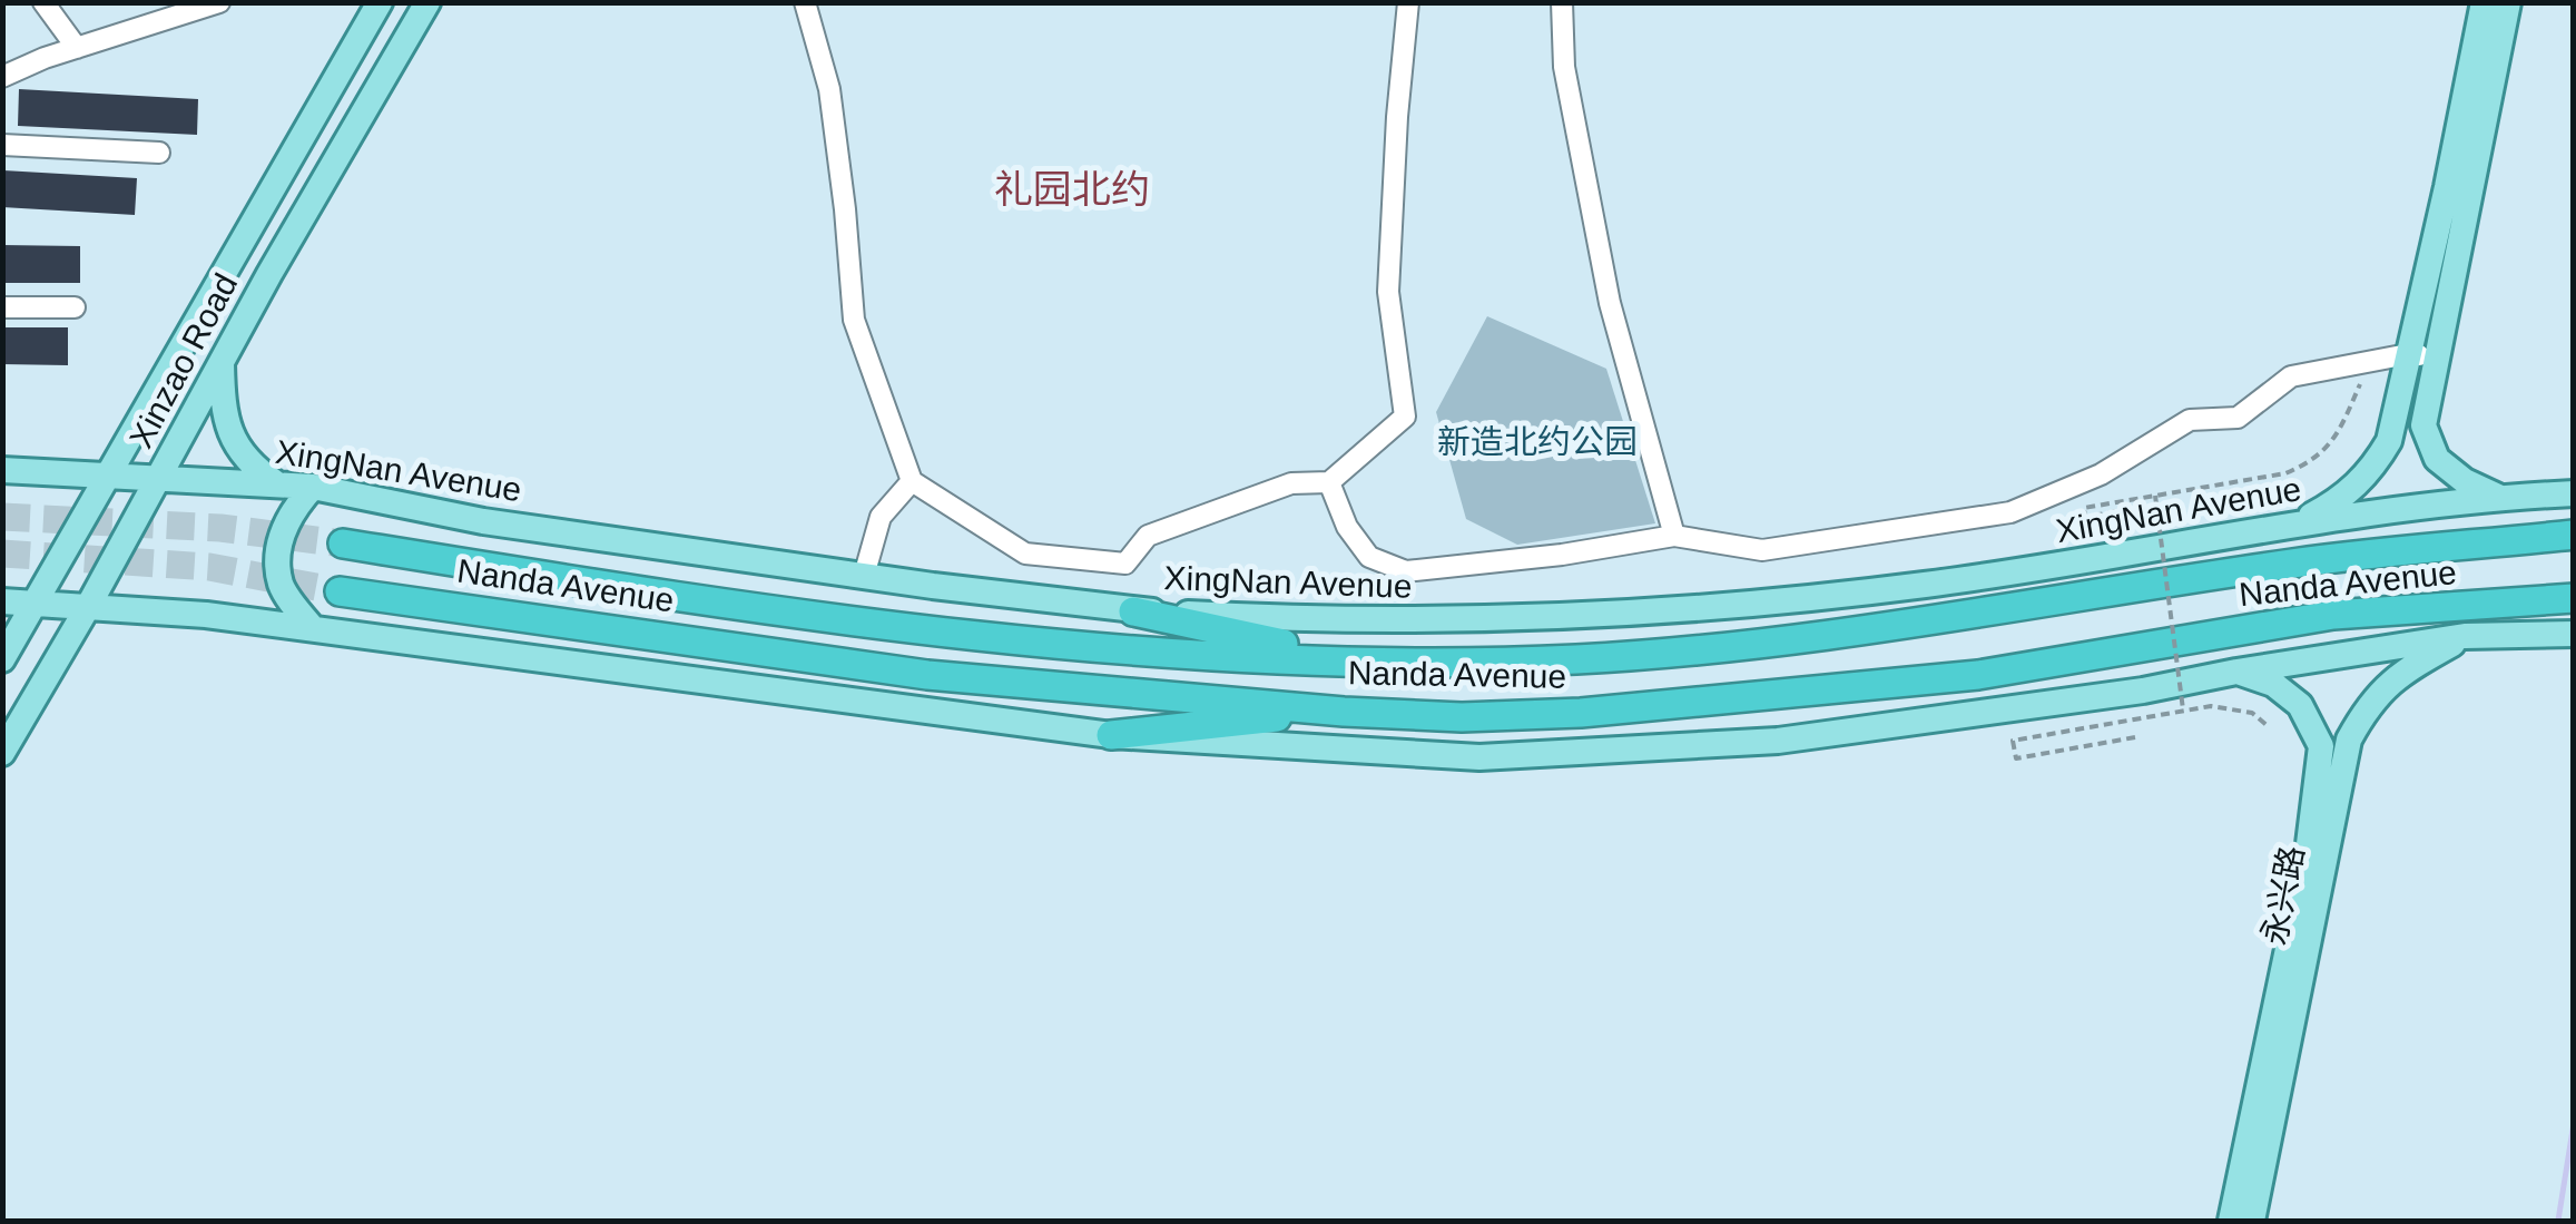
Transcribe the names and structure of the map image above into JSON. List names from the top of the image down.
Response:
{
  "streets": {
    "highway": ["Nanda Avenue"],
    "main road": ["Xinzao Road", "XingNan Avenue", "永兴路"]
  },
  "crossings": [
    ["Xinzao Road", "XingNan Avenue"]
  ],
  "districts": ["礼园北约"],
  "parks": ["新造北约公园"]
}
